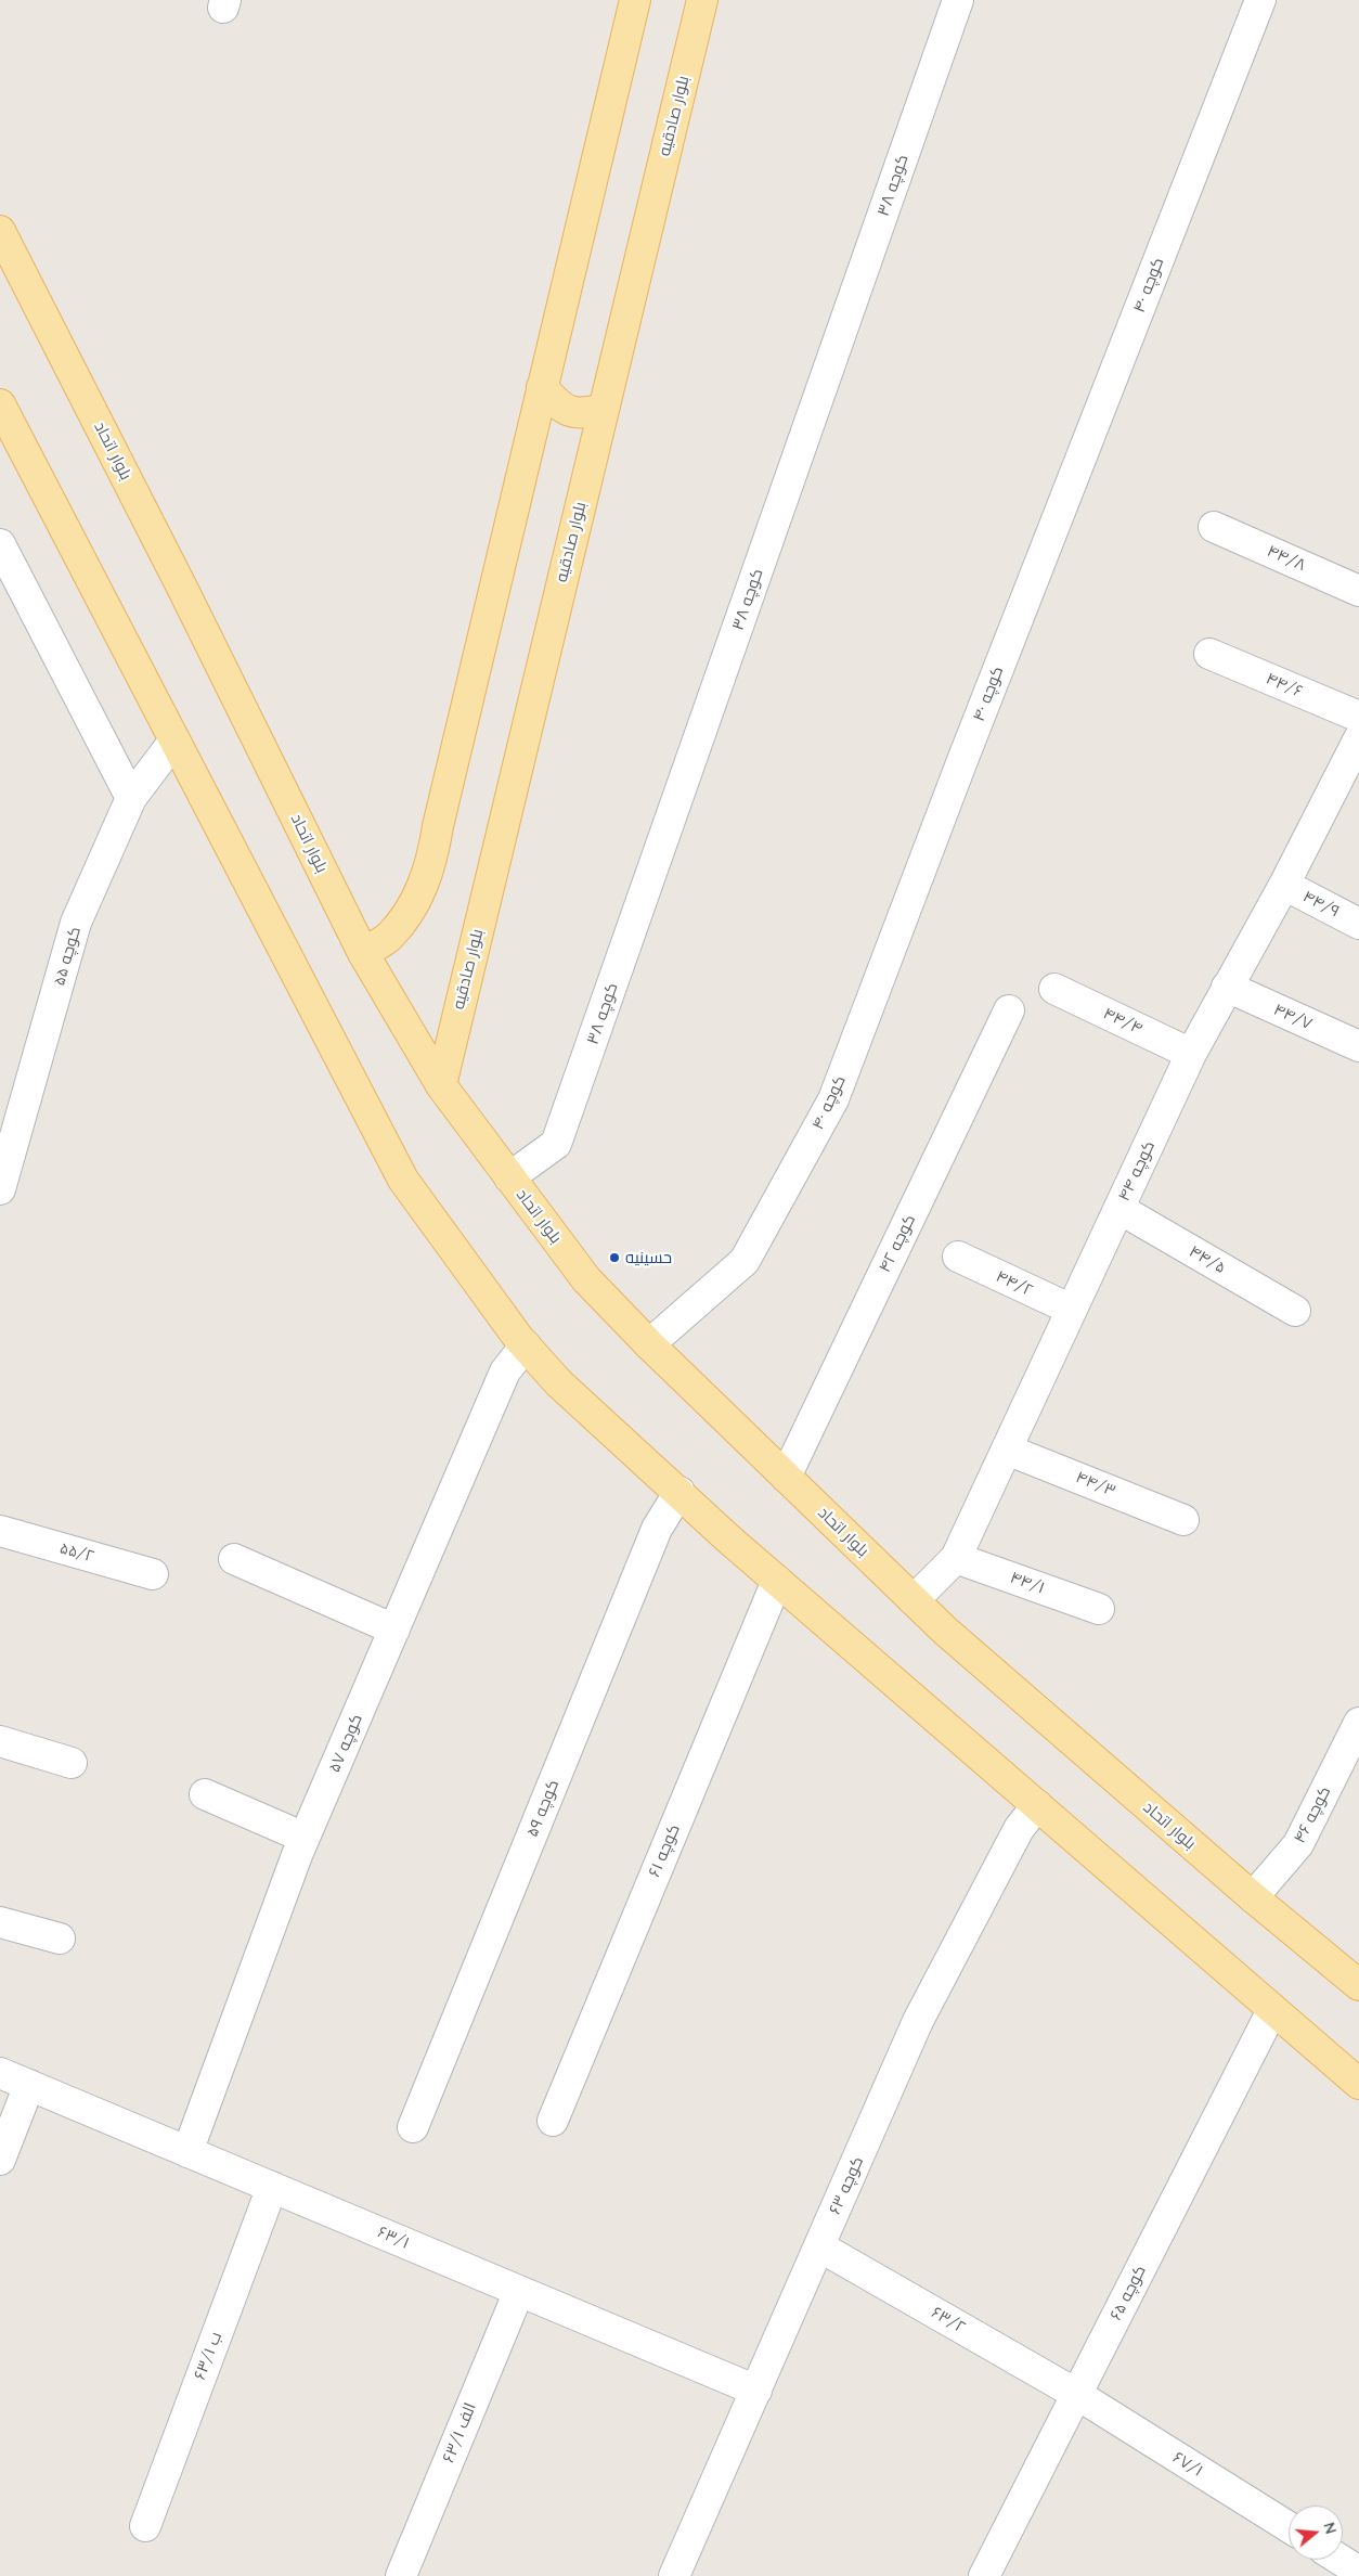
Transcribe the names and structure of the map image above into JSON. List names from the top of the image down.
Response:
{
  "streets": {
    "main road": ["بلوار صادقیه", "بلوار اتحاد"],
    "street": [
      "کوچه ۳۸",
      "کوچه ۴۰",
      "۴۴/۸",
      "۴۴/۶",
      "۴۴/۹",
      "کوچه ۵۵",
      "۴۴/۷",
      "۴۴/۴",
      "کوچه ۴۴",
      "کوچه ۴۲",
      "۴۴/۵",
      "۴۴/۲",
      "۴۴/۳",
      "۵۵/۲",
      "۴۴/۱",
      "کوچه ۵۷",
      "کوچه ۵۹",
      "کوچه ۴۶",
      "کوچه ۶۱",
      "کوچه ۶۳",
      "۶۳/۱",
      "کوچه ۶۵",
      "۶۳/۲",
      "۶۳/۱ ب",
      "۶۳/۱ الف",
      "۶۷/۱"
    ]
  },
  "crossings": [
    ["بلوار صادقیه", "بلوار اتحاد"],
    ["کوچه ۳۸", "بلوار اتحاد"],
    ["کوچه ۴۰", "بلوار اتحاد"],
    ["بلوار اتحاد", "کوچه ۴۴"],
    ["بلوار اتحاد", "کوچه ۴۲"],
    ["بلوار اتحاد", "کوچه ۴۶"],
    ["۴۴/۹", "کوچه ۴۴"],
    ["۴۴/۷", "کوچه ۴۴"],
    ["۴۴/۴", "کوچه ۴۴"],
    ["کوچه ۴۴", "۴۴/۵"],
    ["کوچه ۴۴", "۴۴/۲"],
    ["کوچه ۴۴", "۴۴/۳"],
    ["کوچه ۴۴", "۴۴/۱"],
    ["کوچه ۵۷", "۶۳/۱"],
    ["کوچه ۶۳", "۶۳/۱"],
    ["کوچه ۶۳", "۶۳/۲"],
    ["۶۳/۱", "۶۳/۱ ب"],
    ["۶۳/۱", "۶۳/۱ الف"],
    ["کوچه ۶۵", "۶۳/۲"],
    ["کوچه ۶۵", "۶۷/۱"],
    ["۶۳/۲", "۶۷/۱"]
  ],
  "places": ["حسینیه"],
  "north": "right"
}
